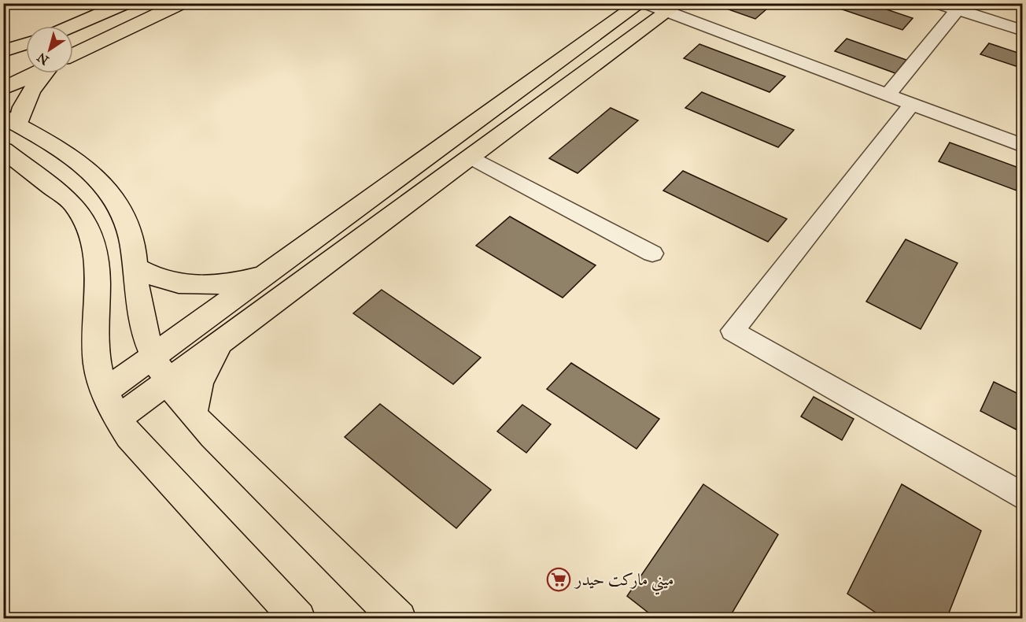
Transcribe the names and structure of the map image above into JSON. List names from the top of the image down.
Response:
{
  "places": {
    "supermarket": ["ميني ماركت حيدر"]
  },
  "north": "bottom left"
}
